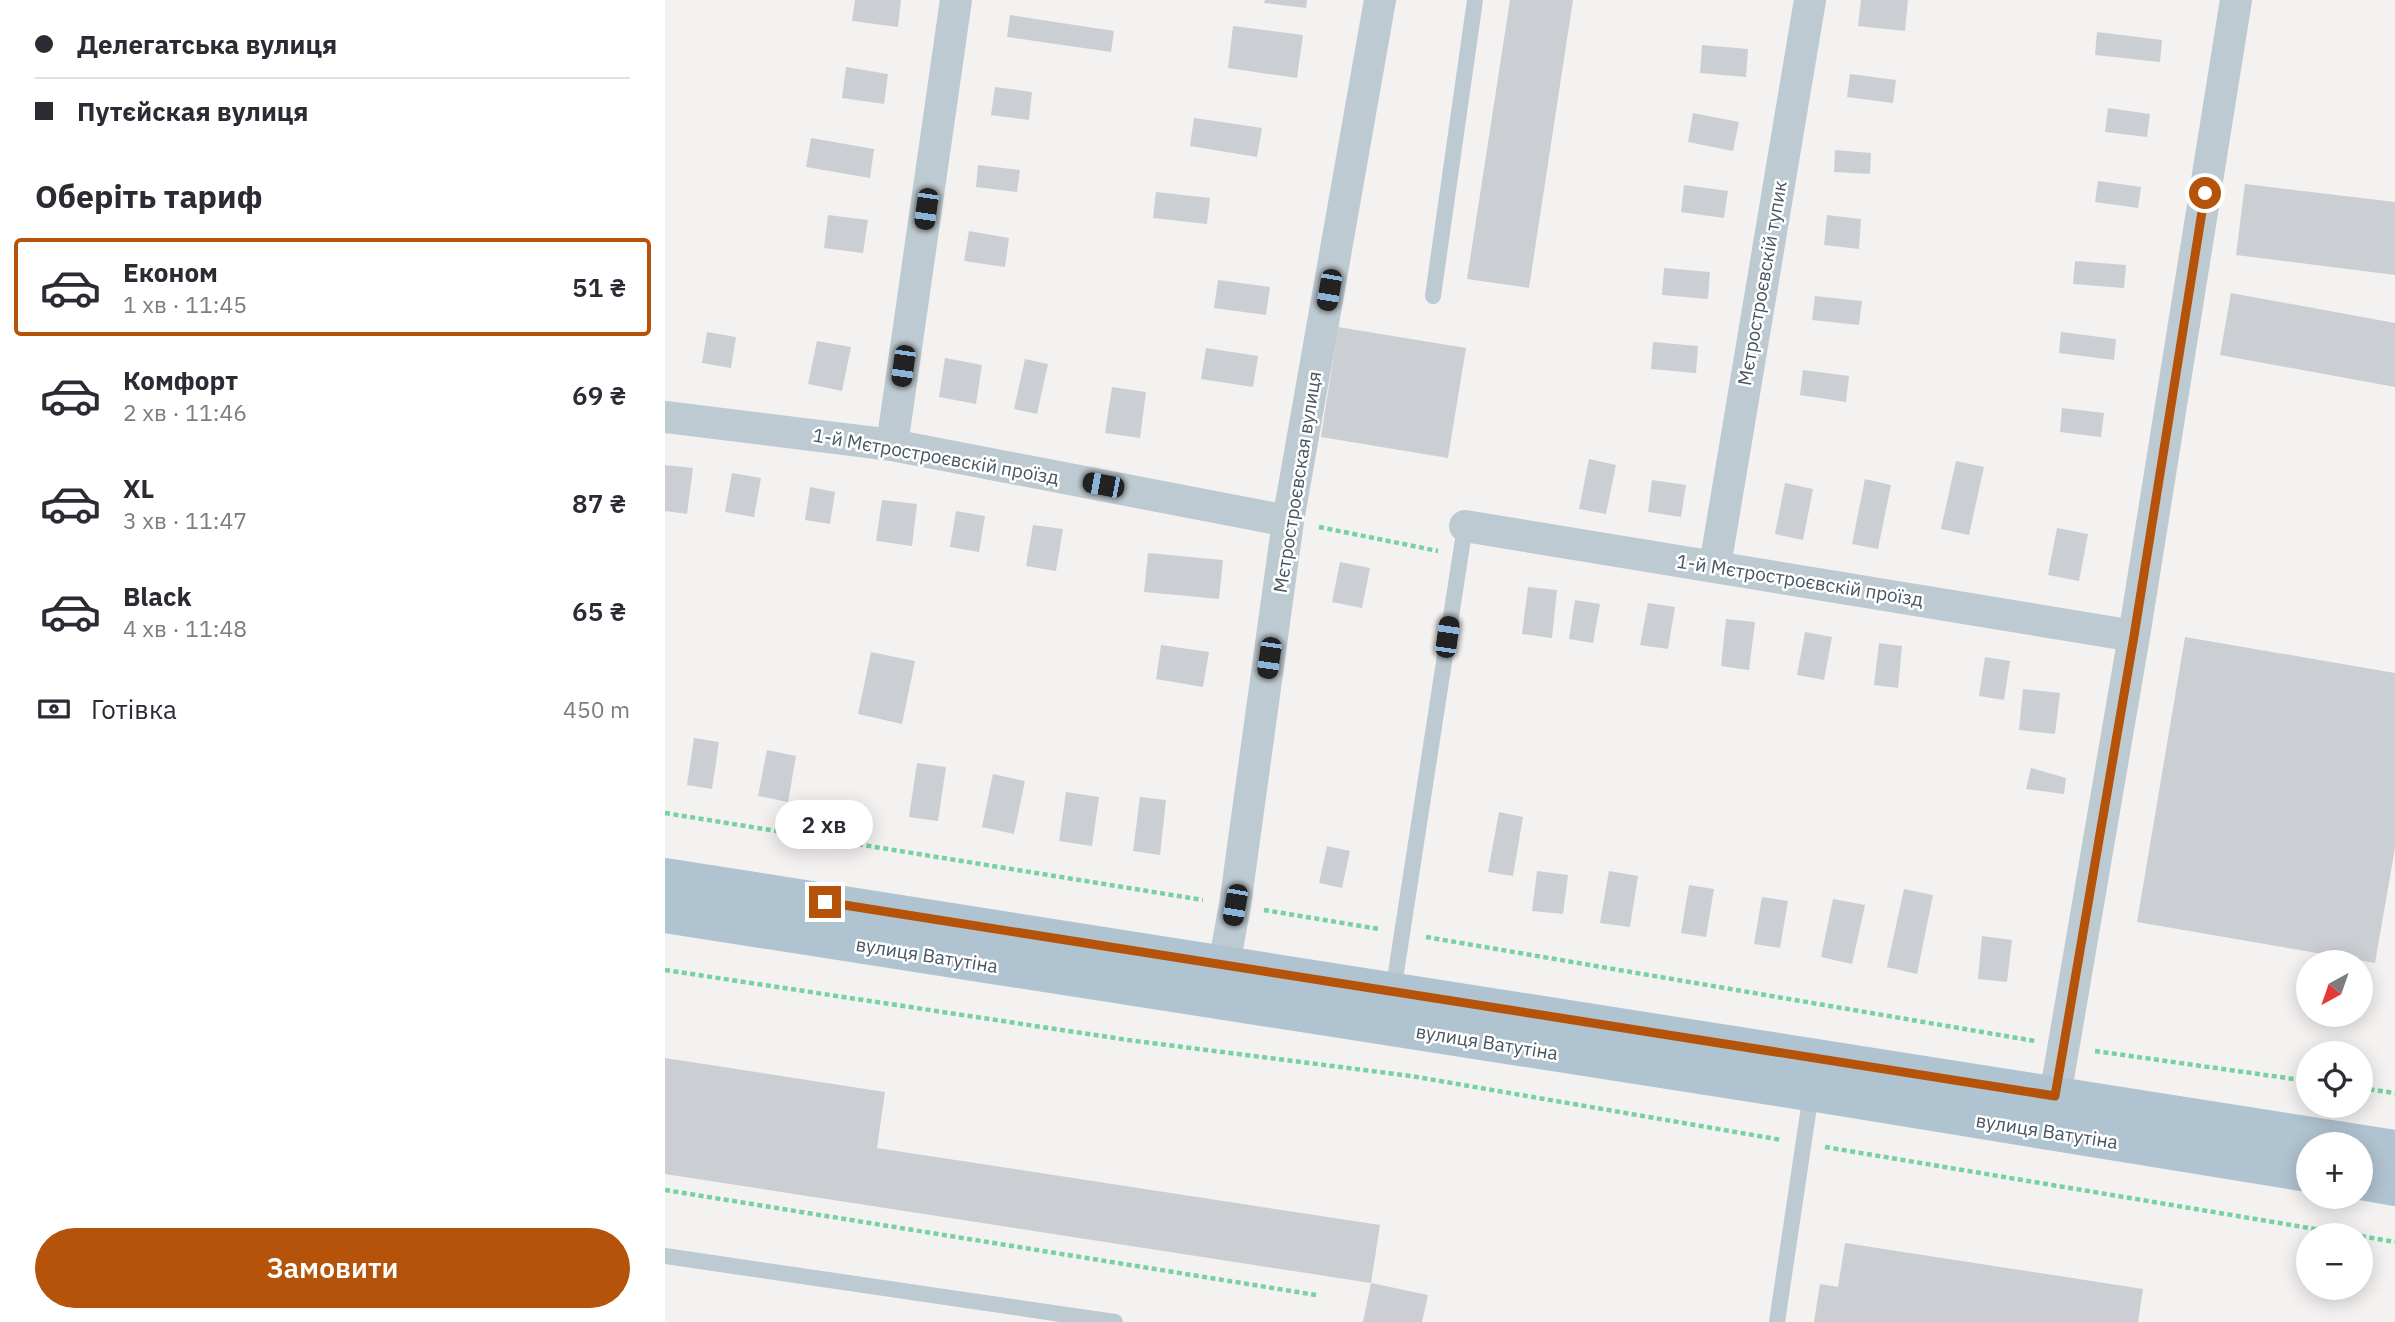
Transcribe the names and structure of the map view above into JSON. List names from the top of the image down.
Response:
{
  "streets": {
    "main road": ["вулиця Ватутіна"],
    "street": ["Мєтростроєвскій тупик", "1-й Мєтростроєвскій проїзд", "Мєтростроєвская вулиця"]
  },
  "crossings": [
    ["Мєтростроєвскій тупик", "1-й Мєтростроєвскій проїзд"],
    ["1-й Мєтростроєвскій проїзд", "Мєтростроєвская вулиця"],
    ["Мєтростроєвская вулиця", "вулиця Ватутіна"]
  ],
  "north": "bottom left",
  "page": {
    "banner": ["Делегатська вулиця", "Путєйская вулиця"],
    "heading": "Оберіть тариф",
    "list": [
      {
        "name": "Економ",
        "note": "1 хв · 11:45",
        "value": "51 ₴"
      },
      {
        "name": "Комфорт",
        "note": "2 хв · 11:46",
        "value": "69 ₴"
      },
      {
        "name": "XL",
        "note": "3 хв · 11:47",
        "value": "87 ₴"
      },
      {
        "name": "Black",
        "note": "4 хв · 11:48",
        "value": "65 ₴"
      }
    ],
    "pay": ["Готівка", "450 m"],
    "bubble": "2 хв",
    "map_buttons": ["+", "−"],
    "buttons": "Замовити"
  }
}
